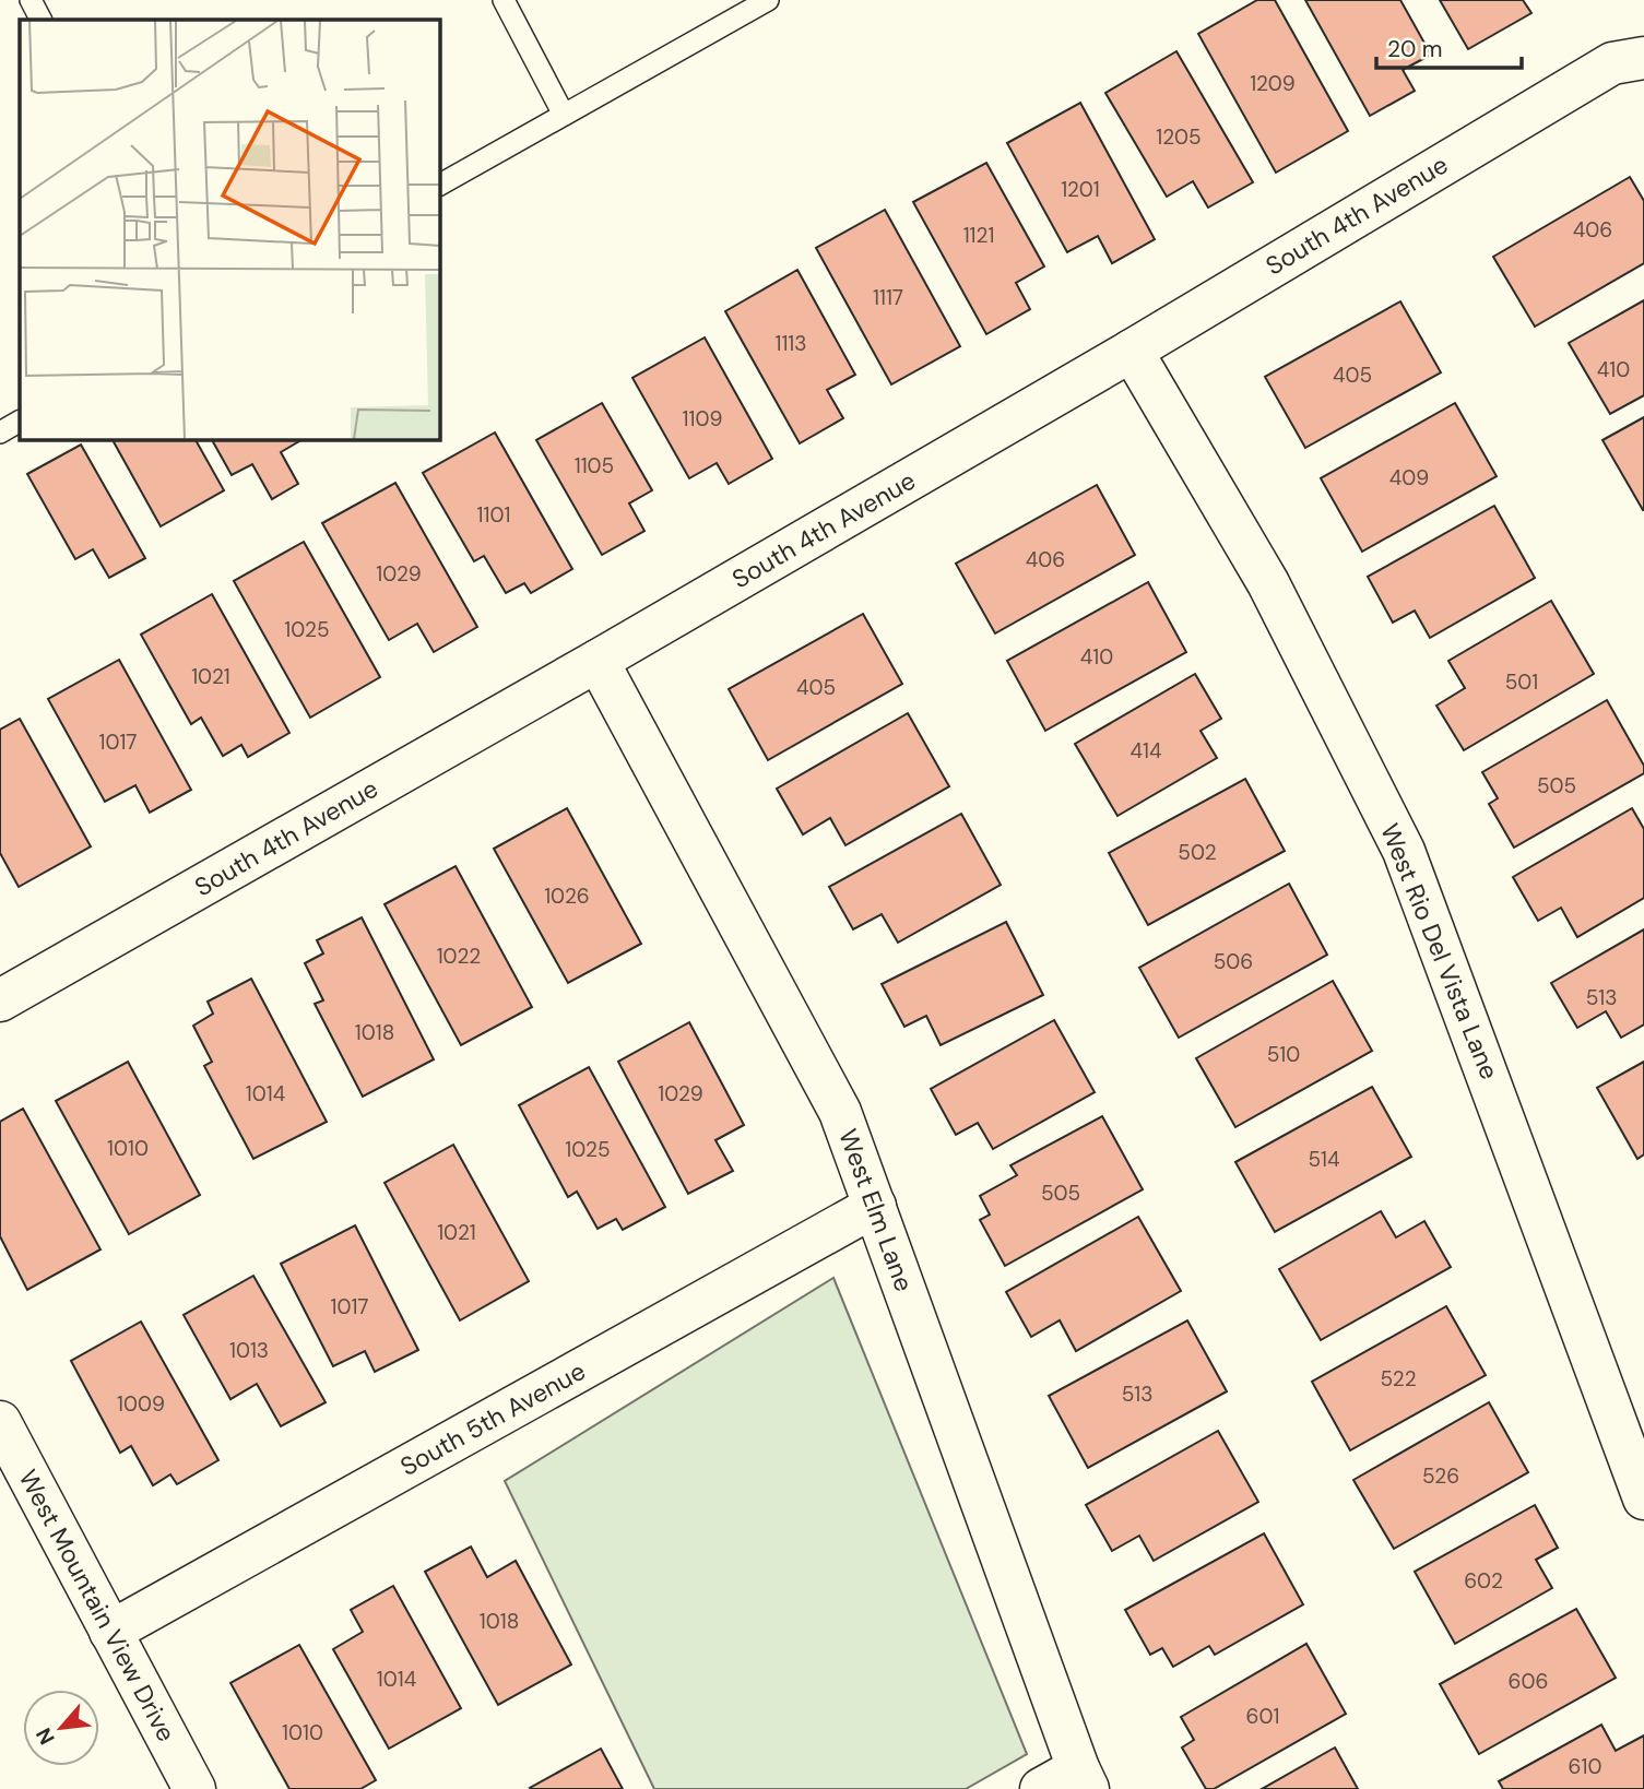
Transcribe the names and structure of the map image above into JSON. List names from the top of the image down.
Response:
{
  "streets": {
    "street": [
      "South 4th Avenue",
      "West Rio Del Vista Lane",
      "West Elm Lane",
      "South 5th Avenue",
      "West Mountain View Drive"
    ]
  },
  "crossings": [
    ["South 4th Avenue", "West Rio Del Vista Lane"],
    ["South 4th Avenue", "West Elm Lane"],
    ["West Elm Lane", "South 5th Avenue"],
    ["South 5th Avenue", "West Mountain View Drive"]
  ],
  "house_numbers": [
    "1209",
    "1205",
    "1201",
    "406",
    "1121",
    "1117",
    "1113",
    "410",
    "405",
    "1109",
    "1105",
    "409",
    "1101",
    "406",
    "1029",
    "1025",
    "410",
    "1021",
    "501",
    "405",
    "1017",
    "414",
    "505",
    "502",
    "1026",
    "1022",
    "506",
    "513",
    "1018",
    "510",
    "1014",
    "1029",
    "1010",
    "1025",
    "514",
    "505",
    "1021",
    "1017",
    "1013",
    "522",
    "513",
    "1009",
    "526",
    "602",
    "1018",
    "1014",
    "606",
    "601",
    "1010",
    "610"
  ],
  "scale_bar": "20 m",
  "north": "bottom left"
}
